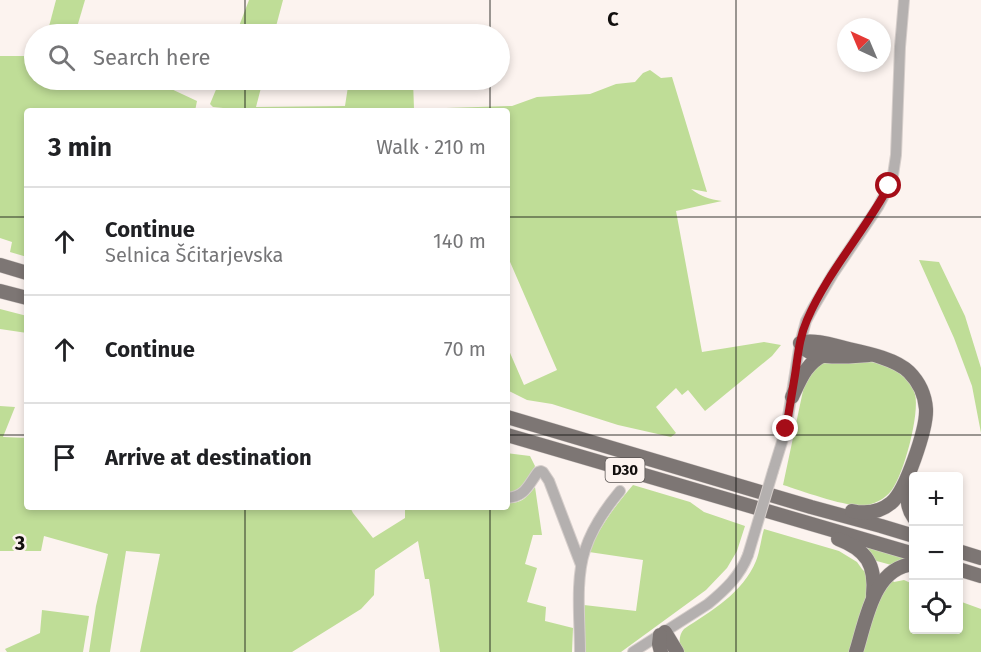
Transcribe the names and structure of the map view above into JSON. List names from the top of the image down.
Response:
{
  "streets": {
    "main road": ["D30"]
  },
  "north": "top left",
  "page": {
    "search": "Search here",
    "heading": ["3 min", "Walk · 210 m"],
    "list": [
      ["Continue", "Selnica Šćitarjevska", "140 m"],
      ["Continue", "70 m"],
      "Arrive at destination"
    ],
    "map_buttons": ["+", "−"]
  },
  "grid": {
    "columns": ["C"],
    "rows": ["3"]
  }
}
